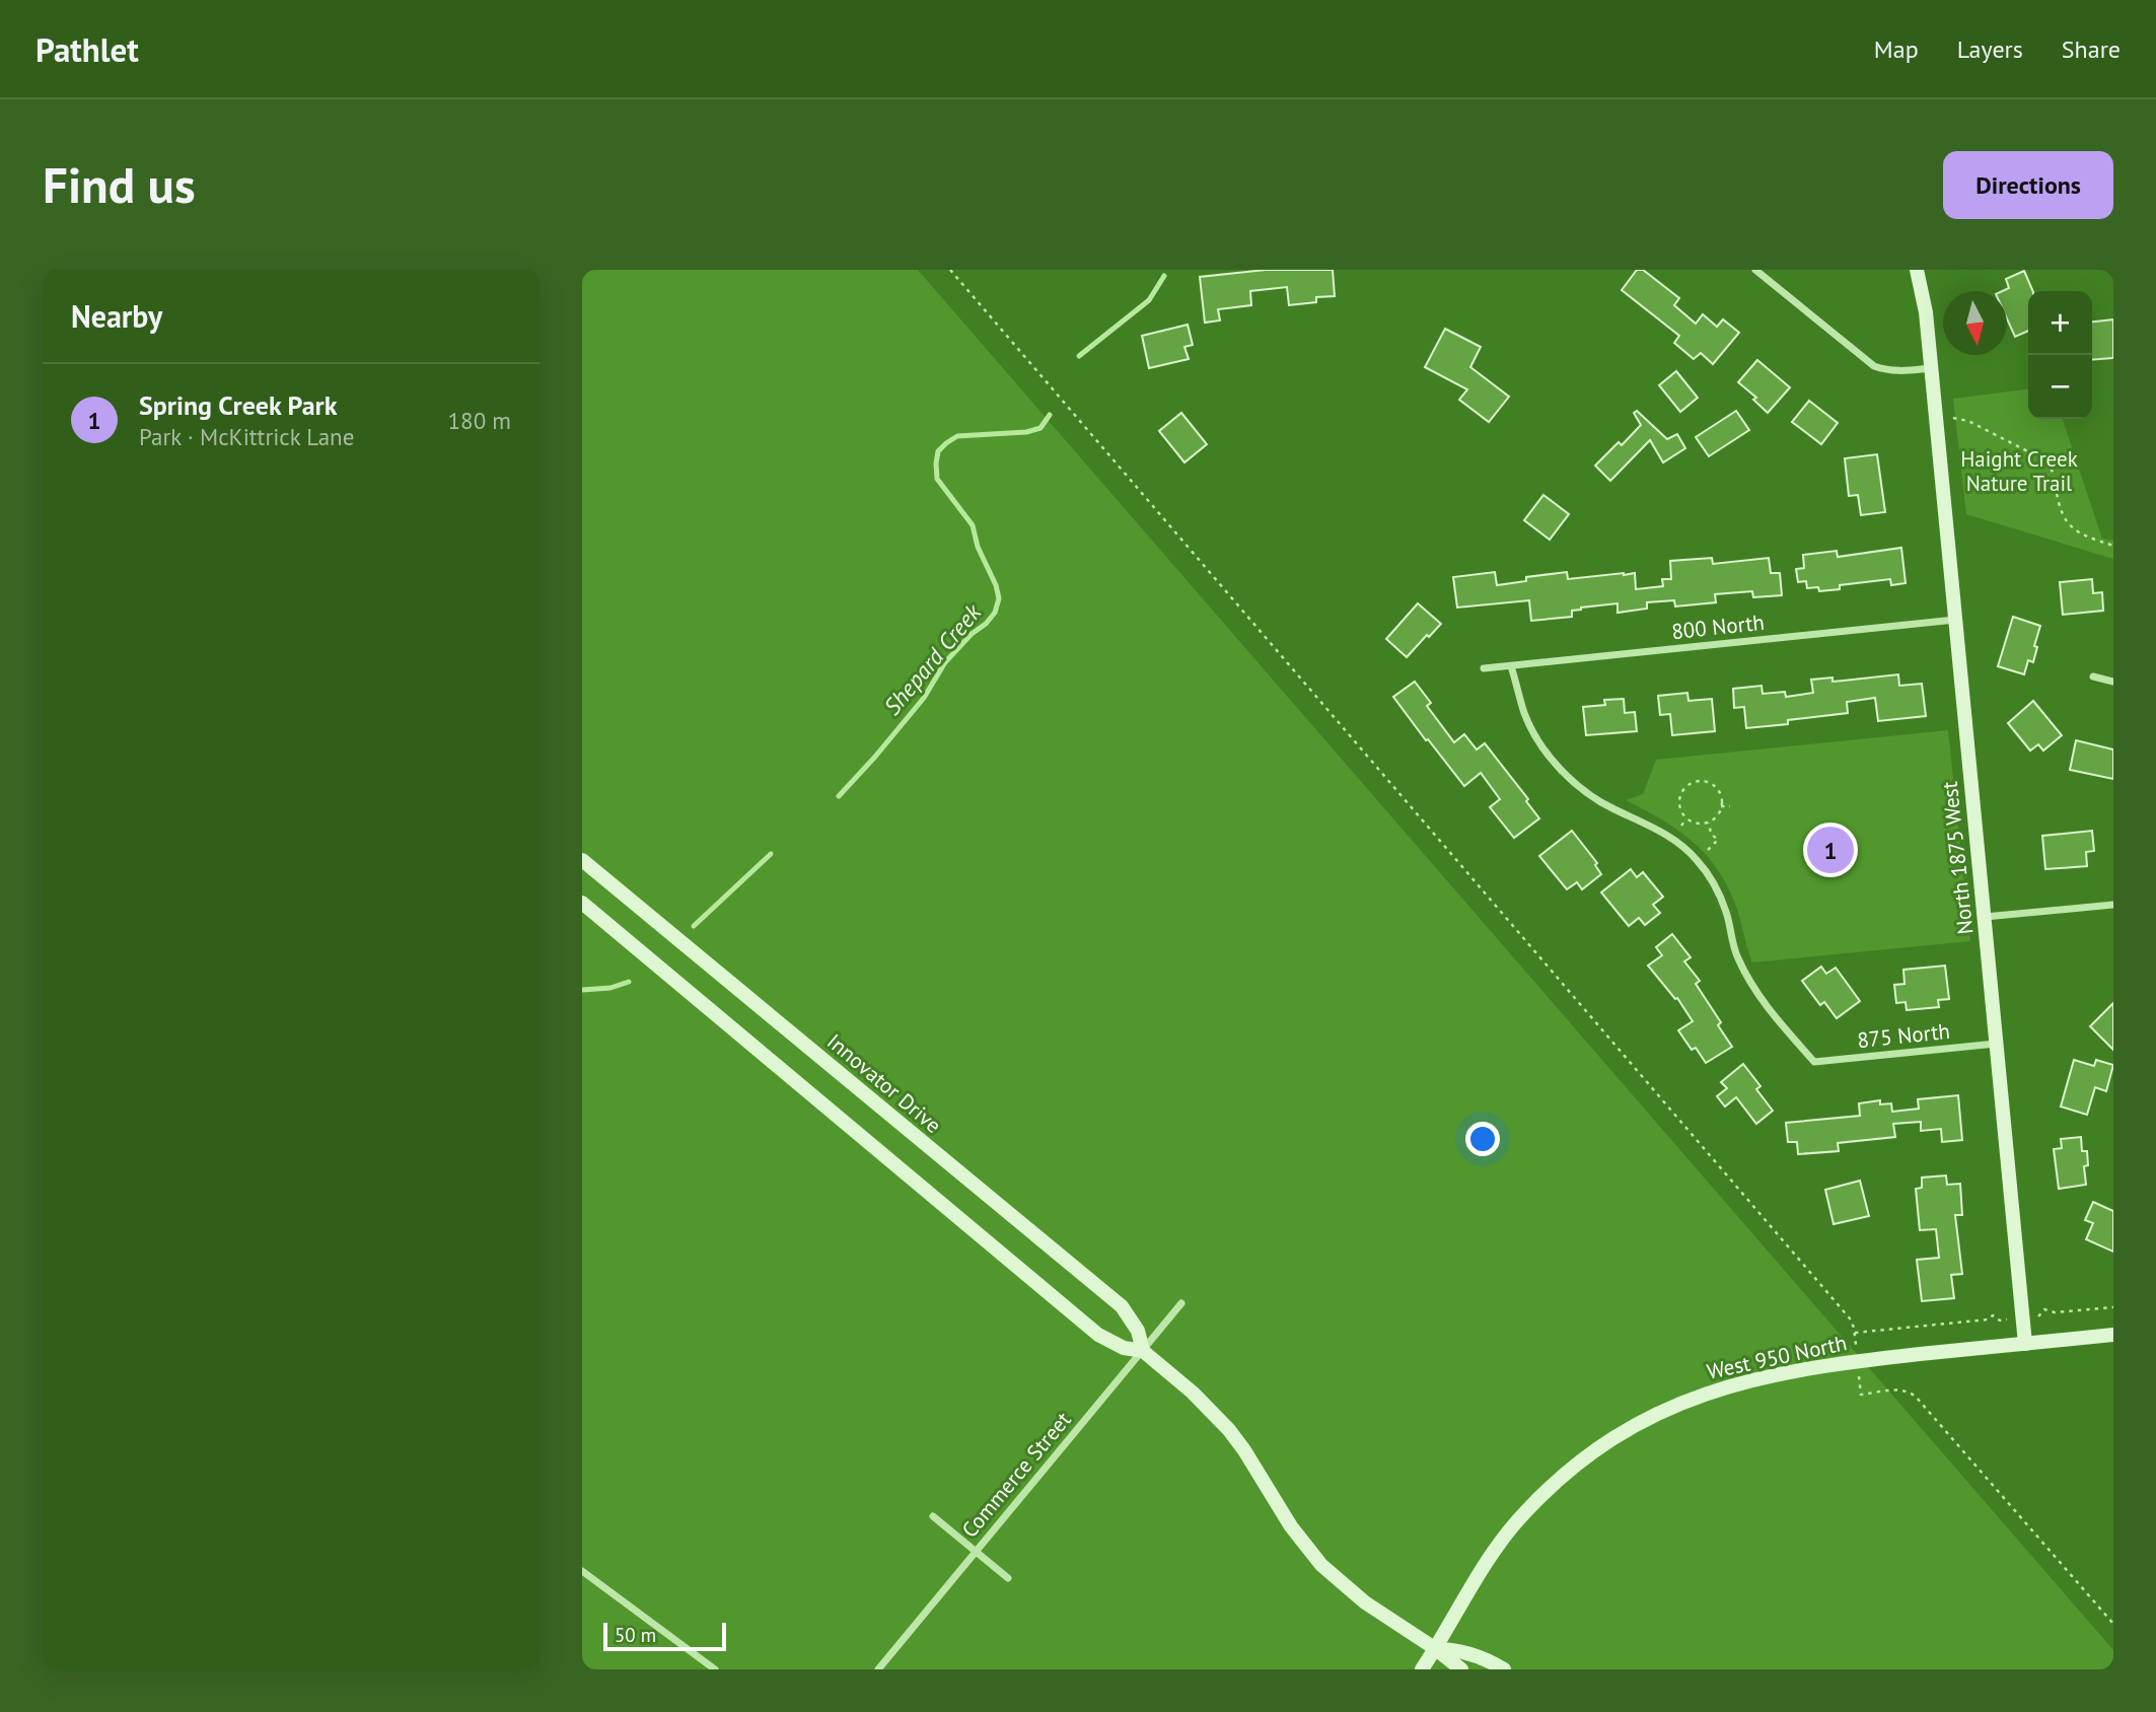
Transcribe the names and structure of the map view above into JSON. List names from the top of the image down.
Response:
{
  "streets": {
    "main road": ["North 1875 West", "Innovator Drive", "West 950 North"],
    "street": ["800 North", "875 North", "Commerce Street"]
  },
  "crossings": [
    ["800 North", "North 1875 West"],
    ["800 North", "875 North"],
    ["North 1875 West", "875 North"],
    ["North 1875 West", "West 950 North"],
    ["Innovator Drive", "West 950 North"],
    ["Innovator Drive", "Commerce Street"]
  ],
  "water": ["Shepard Creek"],
  "parks": ["Haight Creek Nature Trail"],
  "scale_bar": "50 m",
  "north": "bottom",
  "page": {
    "header": "Pathlet",
    "nav": ["Map", "Layers", "Share"],
    "buttons": "Directions",
    "title": "Find us",
    "heading": "Nearby",
    "map_buttons": ["+", "−"],
    "list": [
      {
        "mark": "1",
        "name": "Spring Creek Park",
        "note": "Park · McKittrick Lane",
        "value": "180 m"
      }
    ],
    "pins": "1",
    "scale": "50 m"
  }
}
